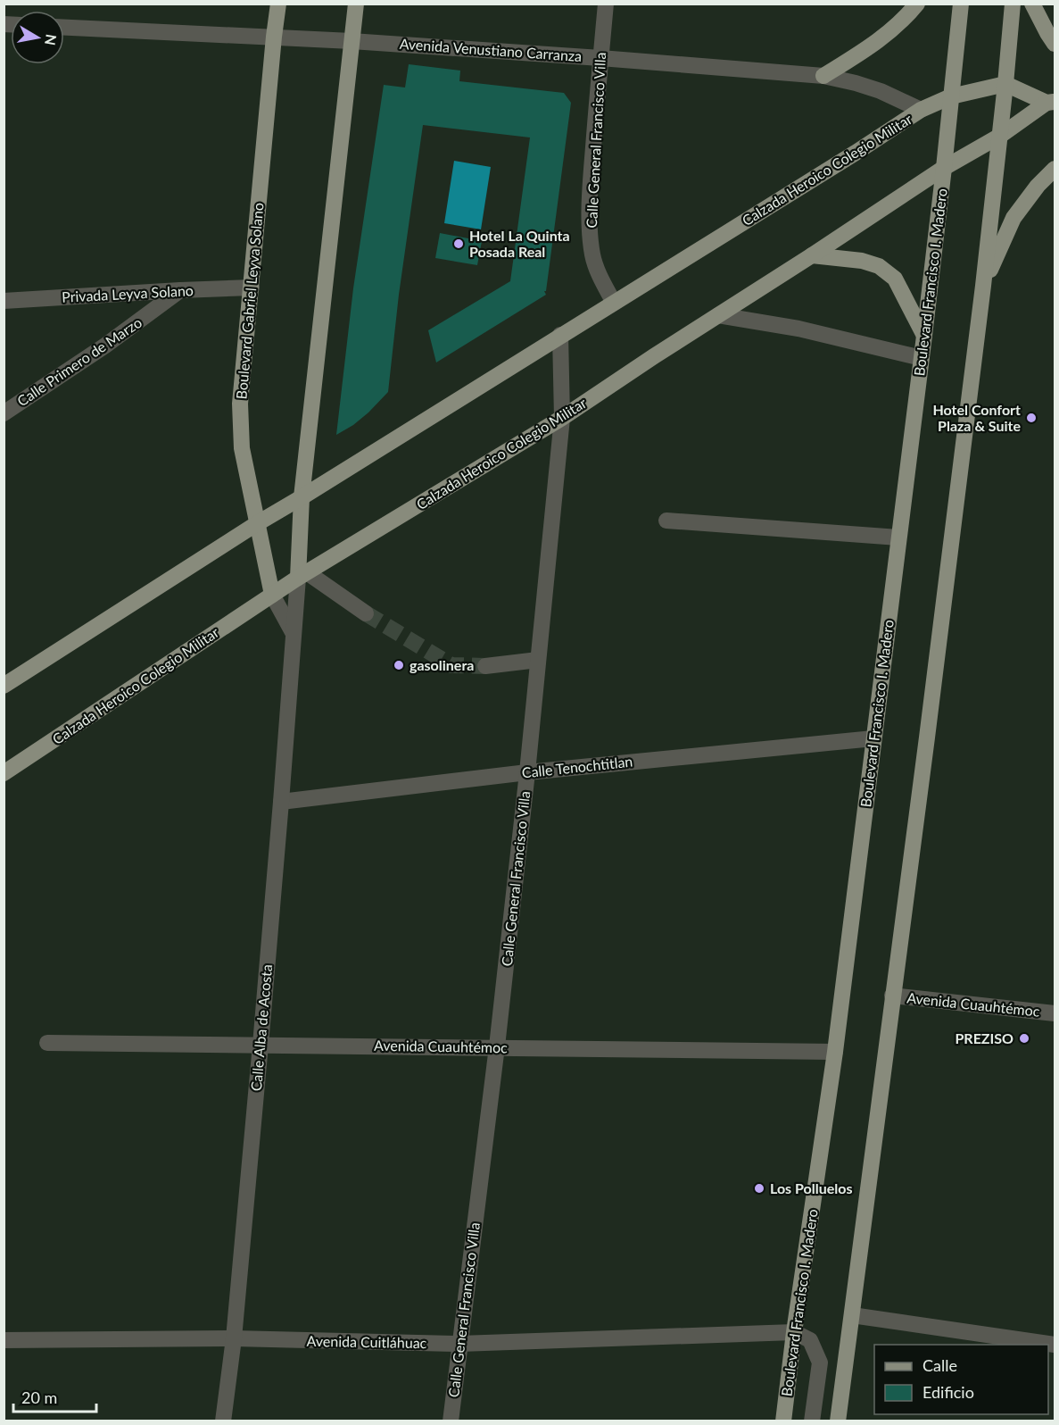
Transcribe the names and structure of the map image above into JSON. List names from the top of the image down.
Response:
{
  "streets": {
    "main road": ["Calzada Heroico Colegio Militar", "Boulevard Francisco I. Madero", "Boulevard Gabriel Leyva Solano"],
    "street": [
      "Avenida Venustiano Carranza",
      "Calle General Francisco Villa",
      "Privada Leyva Solano",
      "Calle Primero de Marzo",
      "Calle Tenochtitlan",
      "Avenida Cuauhtémoc",
      "Calle Alba de Acosta",
      "Avenida Cuitláhuac"
    ]
  },
  "crossings": [
    ["Avenida Venustiano Carranza", "Calle General Francisco Villa"],
    ["Avenida Venustiano Carranza", "Calzada Heroico Colegio Militar"],
    ["Avenida Venustiano Carranza", "Boulevard Gabriel Leyva Solano"],
    ["Calle General Francisco Villa", "Calzada Heroico Colegio Militar"],
    ["Calle General Francisco Villa", "Calle Tenochtitlan"],
    ["Calle General Francisco Villa", "Avenida Cuauhtémoc"],
    ["Calle General Francisco Villa", "Avenida Cuitláhuac"],
    ["Calzada Heroico Colegio Militar", "Boulevard Francisco I. Madero"],
    ["Calzada Heroico Colegio Militar", "Boulevard Gabriel Leyva Solano"],
    ["Calzada Heroico Colegio Militar", "Calle Alba de Acosta"],
    ["Boulevard Francisco I. Madero", "Calle Tenochtitlan"],
    ["Boulevard Francisco I. Madero", "Avenida Cuauhtémoc"],
    ["Boulevard Francisco I. Madero", "Avenida Cuitláhuac"],
    ["Privada Leyva Solano", "Boulevard Gabriel Leyva Solano"],
    ["Privada Leyva Solano", "Calle Primero de Marzo"],
    ["Calle Tenochtitlan", "Calle Alba de Acosta"],
    ["Avenida Cuauhtémoc", "Calle Alba de Acosta"],
    ["Calle Alba de Acosta", "Avenida Cuitláhuac"]
  ],
  "places": [
    "Hotel La Quinta Posada Real",
    "Hotel Confort Plaza & Suite",
    "gasolinera",
    "PREZISO",
    "Los Polluelos"
  ],
  "legend": ["Calle", "Edificio"],
  "scale_bar": "20 m",
  "north": "right"
}
